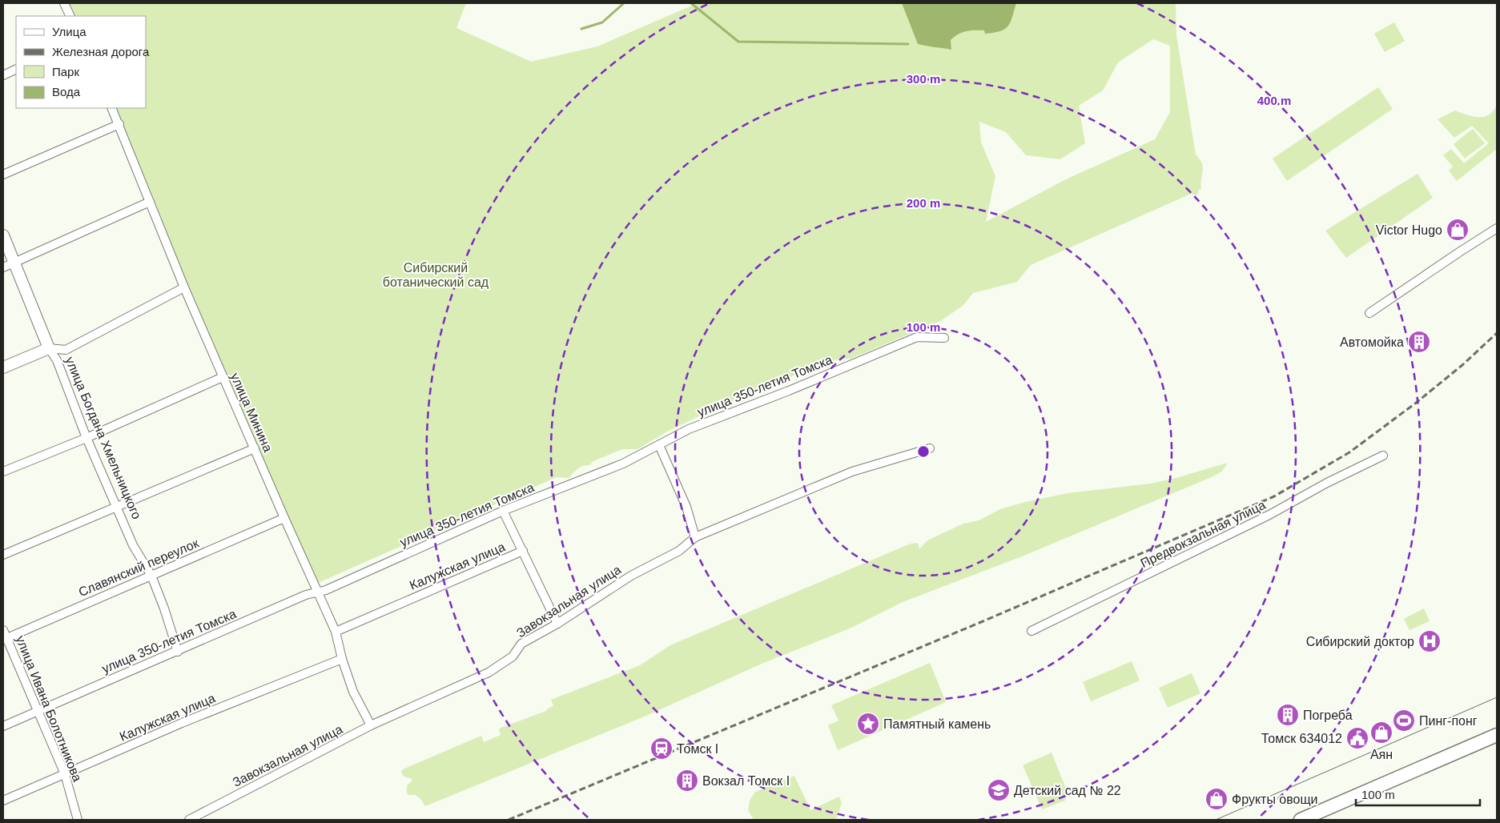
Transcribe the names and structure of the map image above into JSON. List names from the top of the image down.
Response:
{
  "streets": {
    "street": [
      "улица 350-летия Томска",
      "улица Минина",
      "улица Богдана Хмельницкого",
      "Предвокзальная улица",
      "Калужская улица",
      "Славянский переулок",
      "Завокзальная улица",
      "улица Ивана Болотникова"
    ]
  },
  "crossings": [
    ["улица 350-летия Томска", "улица Минина"],
    ["улица 350-летия Томска", "улица Богдана Хмельницкого"],
    ["улица 350-летия Томска", "Калужская улица"],
    ["улица 350-летия Томска", "улица Ивана Болотникова"],
    ["улица Минина", "Калужская улица"],
    ["улица Минина", "Славянский переулок"],
    ["улица Минина", "Завокзальная улица"],
    ["улица Богдана Хмельницкого", "Славянский переулок"],
    ["Калужская улица", "Завокзальная улица"],
    ["Калужская улица", "улица Ивана Болотникова"],
    ["Славянский переулок", "улица Ивана Болотникова"]
  ],
  "parks": ["Сибирский ботанический сад"],
  "places": {
    "shop": ["Victor Hugo", "Аян", "Фрукты овощи"],
    "building": ["Автомойка", "Погреба", "Вокзал Томск I"],
    "hospital": ["Сибирский доктор"],
    "sports": ["Пинг-понг"],
    "place": ["Памятный камень"],
    "public building": ["Томск 634012"],
    "station": ["Томск I"],
    "school or university": ["Детский сад № 22"]
  },
  "legend": [
    "Улица",
    "Железная дорога",
    "Парк",
    "Вода"
  ],
  "scale_bar": "100 m",
  "rings": [
    "300 m",
    "400 m",
    "200 m",
    "100 m"
  ]
}
